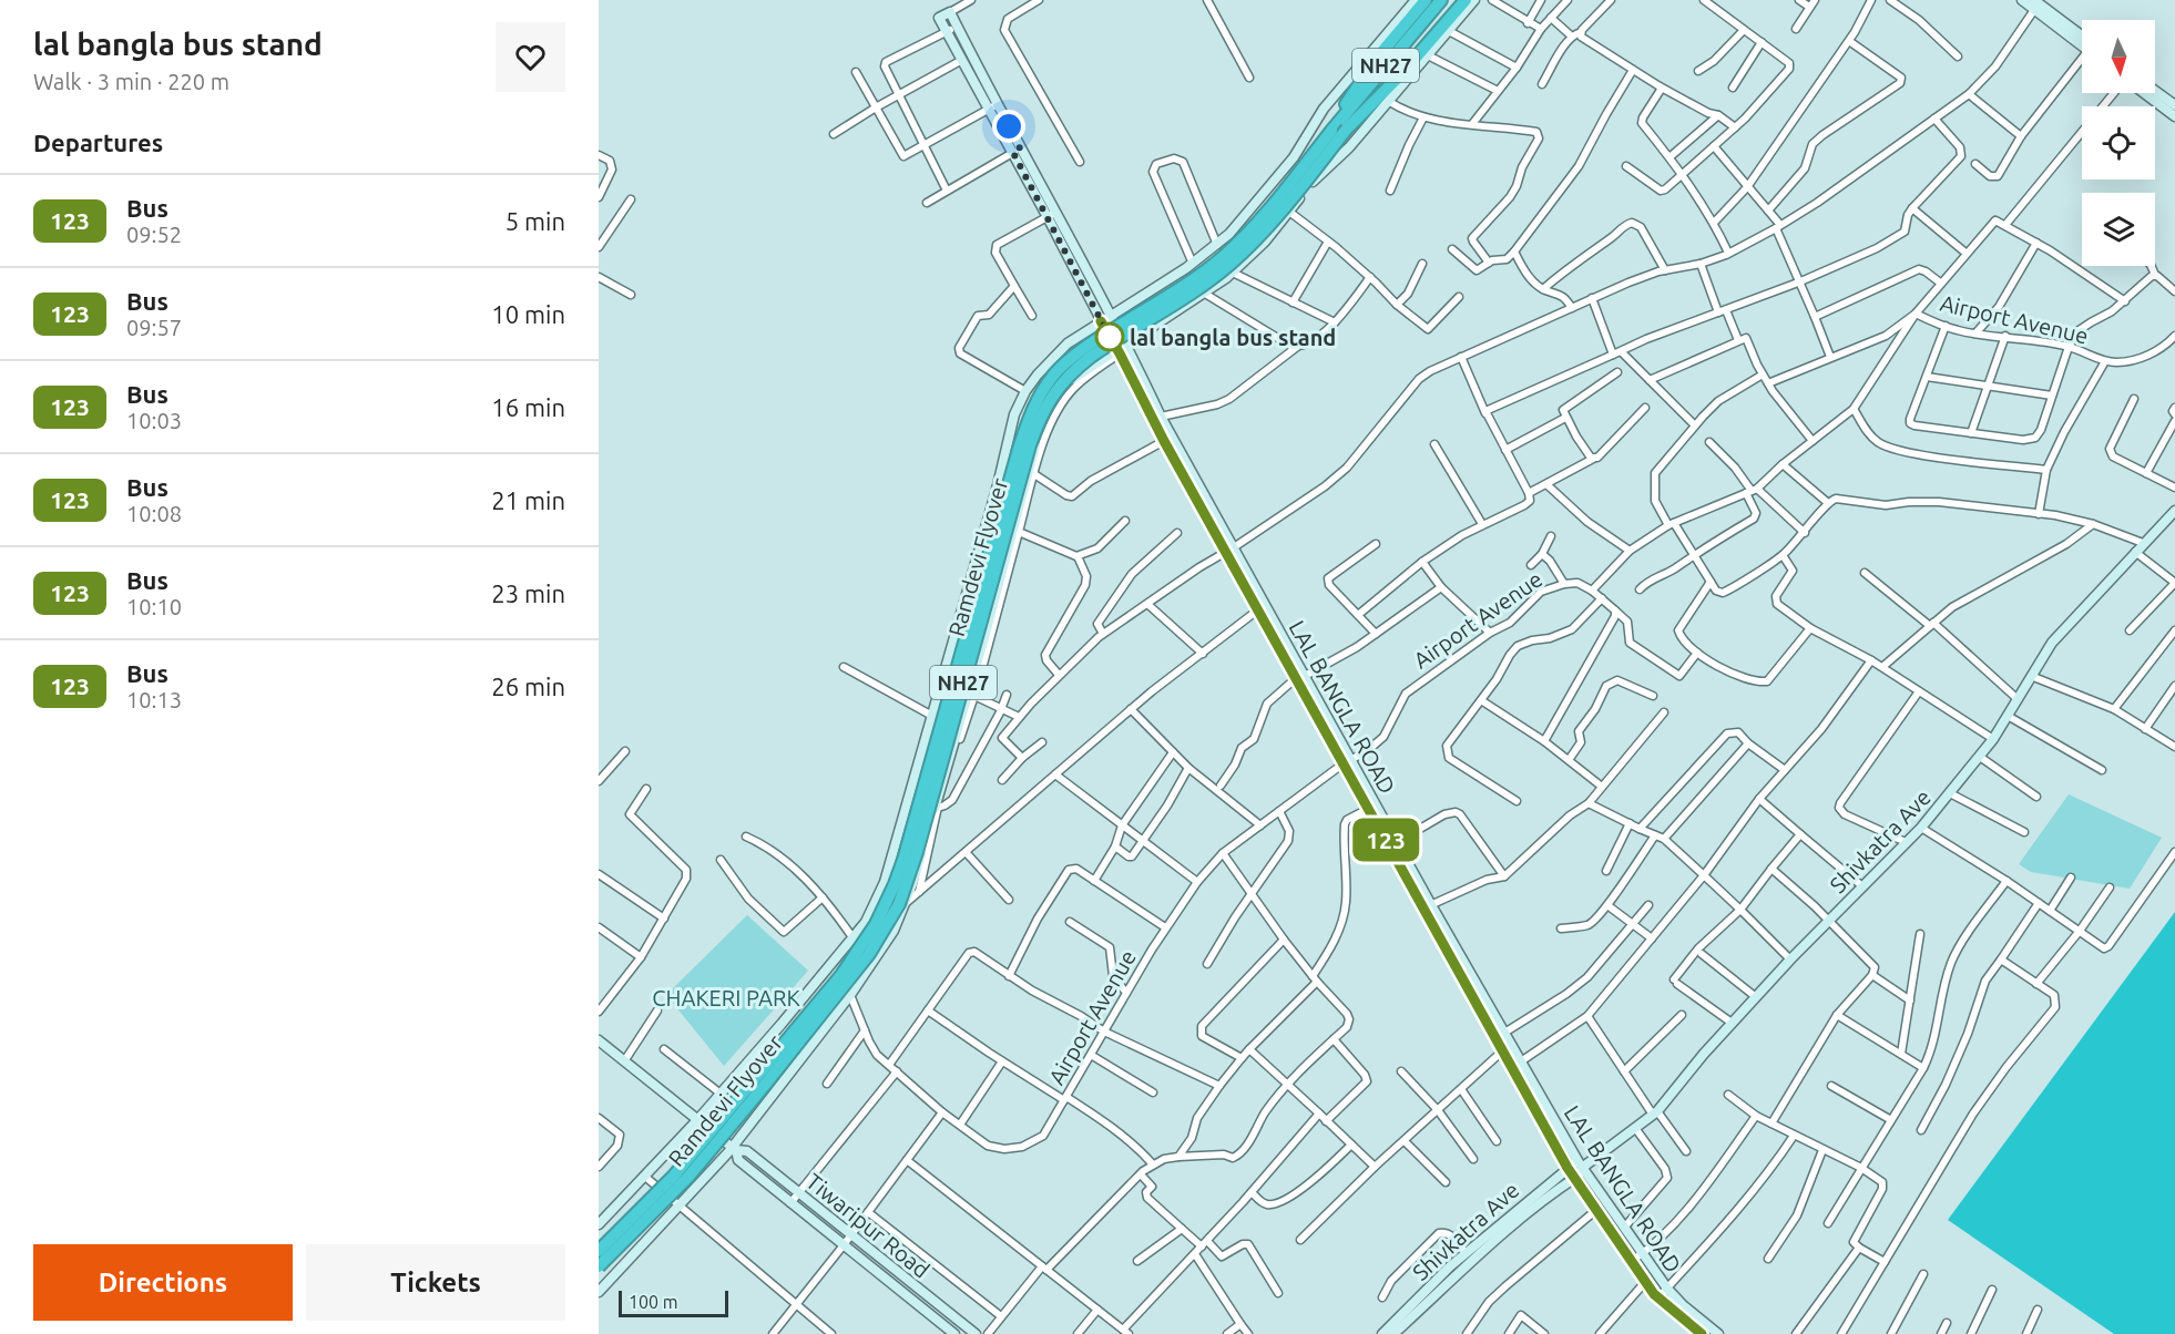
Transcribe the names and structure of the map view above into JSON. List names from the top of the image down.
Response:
{
  "streets": {
    "highway": ["NH27", "Ramdevi Flyover"],
    "street": [
      "Airport Avenue",
      "LAL BANGLA ROAD",
      "Shivkatra Ave",
      "Tiwaripur Road"
    ]
  },
  "crossings": [
    ["Airport Avenue", "LAL BANGLA ROAD"],
    ["LAL BANGLA ROAD", "Shivkatra Ave"]
  ],
  "parks": ["CHAKERI PARK"],
  "places": ["lal bangla bus stand"],
  "lines": ["bus line 123"],
  "scale_bar": "100 m",
  "north": "bottom",
  "page": {
    "heading": [
      ["lal bangla bus stand", "Walk · 3 min · 220 m"],
      "Departures"
    ],
    "on_map": "123",
    "list": [
      {
        "mark": "123",
        "name": "Bus",
        "note": "09:52",
        "value": "5 min"
      },
      {
        "mark": "123",
        "name": "Bus",
        "note": "09:57",
        "value": "10 min"
      },
      {
        "mark": "123",
        "name": "Bus",
        "note": "10:03",
        "value": "16 min"
      },
      {
        "mark": "123",
        "name": "Bus",
        "note": "10:08",
        "value": "21 min"
      },
      {
        "mark": "123",
        "name": "Bus",
        "note": "10:10",
        "value": "23 min"
      },
      {
        "mark": "123",
        "name": "Bus",
        "note": "10:13",
        "value": "26 min"
      }
    ],
    "buttons": ["Directions", "Tickets"],
    "scale": "100 m"
  }
}
